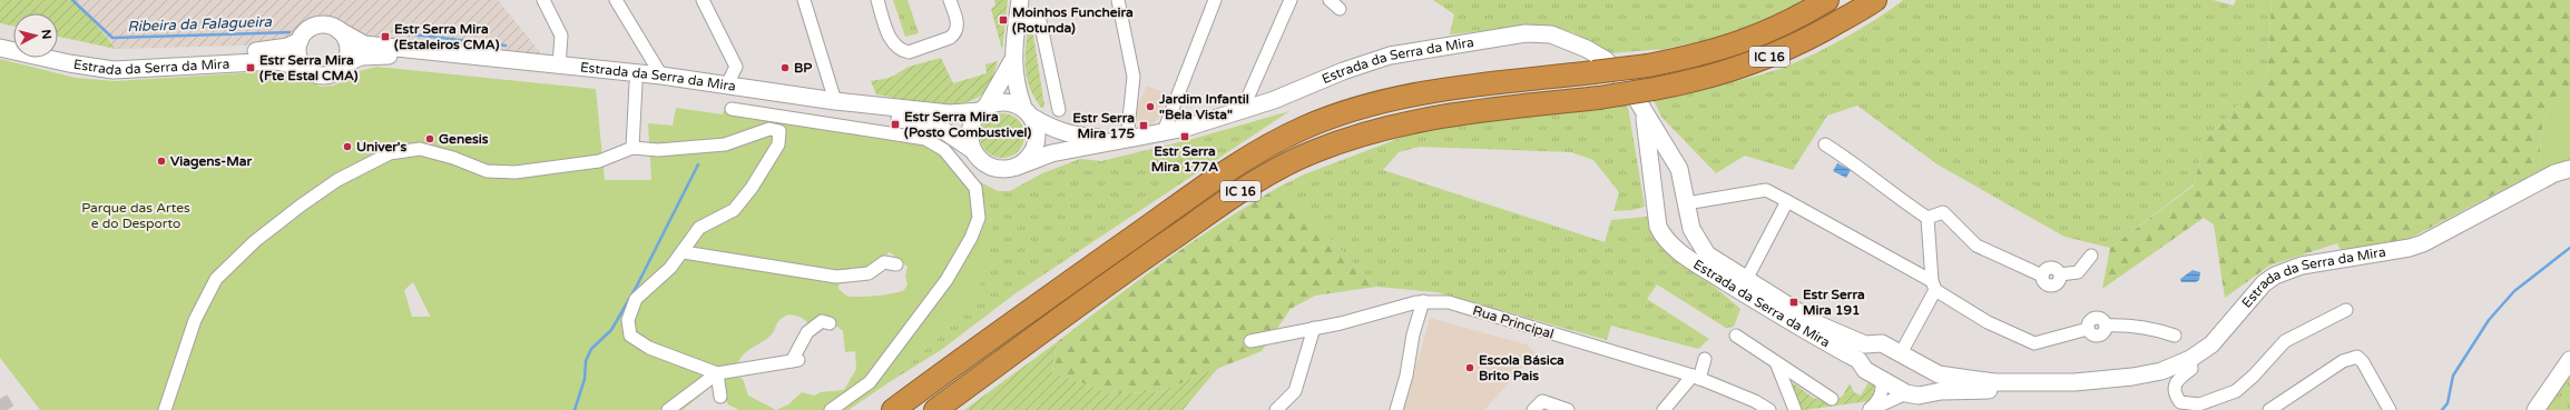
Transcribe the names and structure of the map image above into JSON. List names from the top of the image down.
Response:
{
  "streets": {
    "highway": ["IC 16"],
    "street": ["Estrada da Serra da Mira", "Rua Principal"]
  },
  "water": ["Ribeira da Falagueira"],
  "parks": ["Parque das Artes e do Desporto"],
  "places": {
    "transit": [
      "Moinhos Funcheira (Rotunda)",
      "Estr Serra Mira (Estaleiros CMA)",
      "Estr Serra Mira (Fte Estal CMA)",
      "Estr Serra Mira (Posto Combustivel)",
      "Estr Serra Mira 175",
      "Estr Serra Mira 177A",
      "Estr Serra Mira 191"
    ],
    "other": [
      "BP",
      "Jardim Infantil \"Bela Vista\"",
      "Genesis",
      "Univer's",
      "Viagens-Mar",
      "Escola Básica Brito Pais"
    ]
  },
  "north": "right"
}
